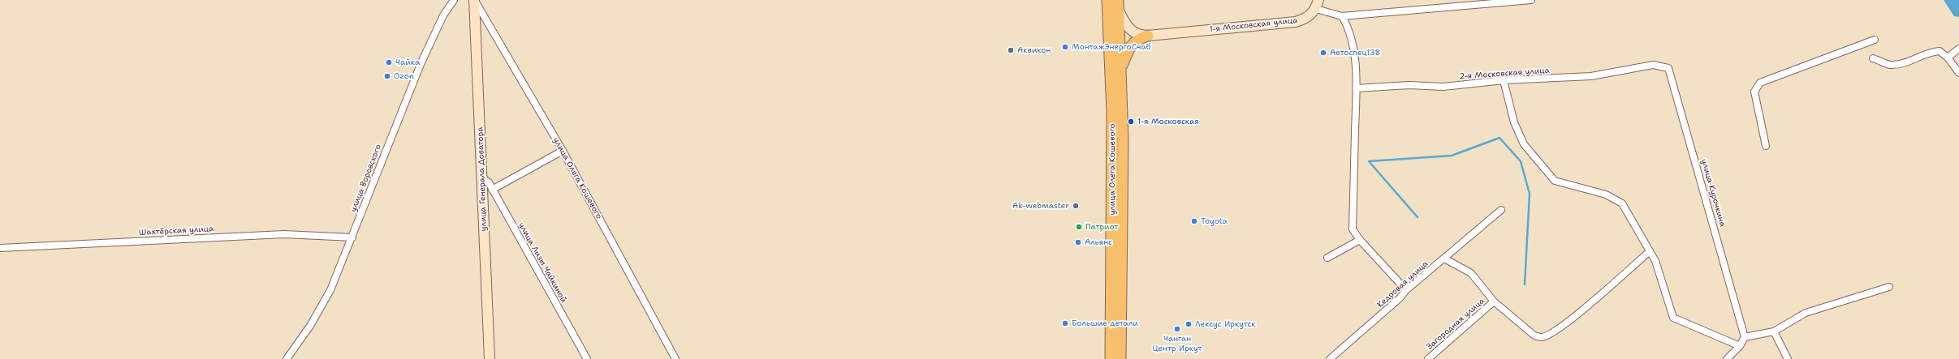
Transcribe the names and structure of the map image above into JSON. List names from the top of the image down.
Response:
{
  "streets": {
    "main road": ["улица Олега Кошевого"],
    "street": [
      "1-я Московская улица",
      "2-я Московская улица",
      "улица Воровского",
      "улица Генерала Доватора",
      "улица Курочкина",
      "Шахтёрская улица",
      "улица Лизы Чайкиной",
      "Кедровая улица",
      "Загородная улица"
    ]
  },
  "crossings": [
    ["1-я Московская улица", "улица Олега Кошевого"],
    ["2-я Московская улица", "улица Курочкина"],
    ["улица Олега Кошевого", "улица Генерала Доватора"],
    ["улица Воровского", "Шахтёрская улица"],
    ["улица Генерала Доватора", "улица Лизы Чайкиной"]
  ],
  "places": [
    "МонтажЭнергоСнаб",
    "Аквикон",
    "Автоспец138",
    "Чайка",
    "Ozon",
    "1-я Московская",
    "Ak-webmaster",
    "Toyota",
    "Патриот",
    "Альянс",
    "Большие детали",
    "Лексус Иркутск",
    "Чанган Центр Иркут"
  ]
}
